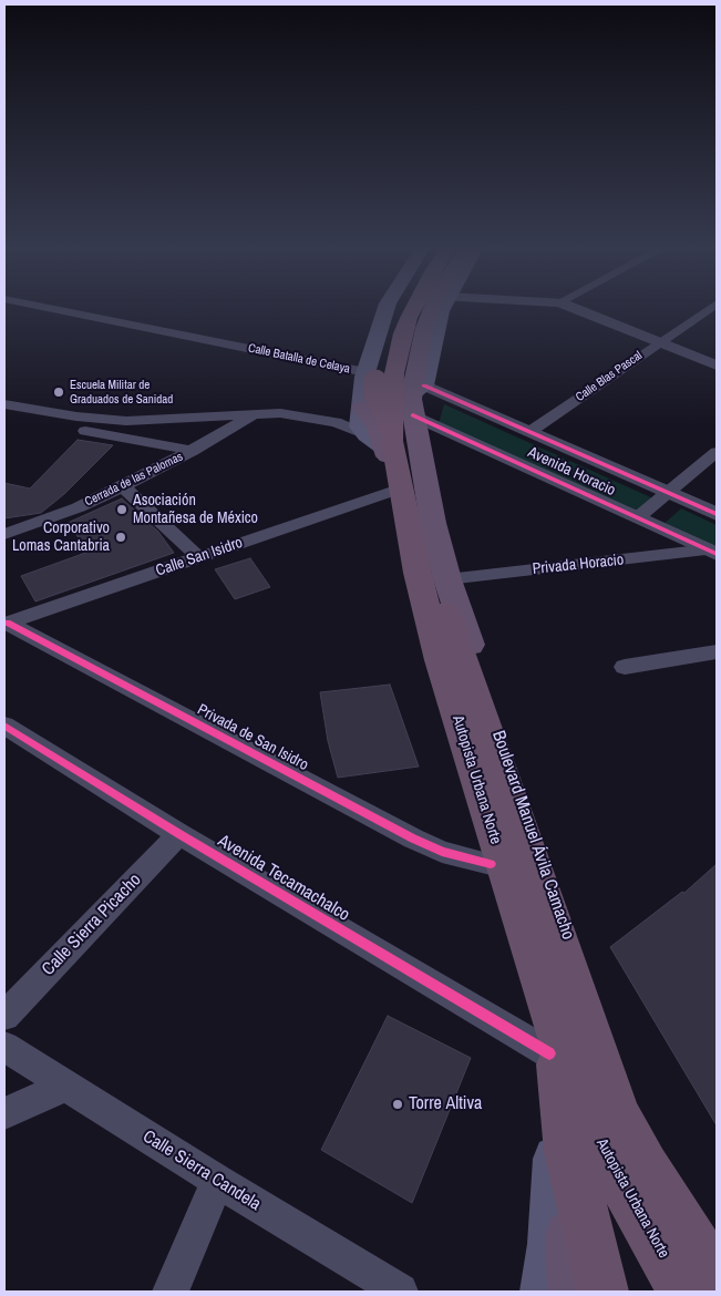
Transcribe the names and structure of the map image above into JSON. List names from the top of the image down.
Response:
{
  "streets": {
    "highway": ["Autopista Urbana Norte", "Boulevard Manuel Ávila Camacho"],
    "street": [
      "Calle Batalla de Celaya",
      "Calle Blas Pascal",
      "Avenida Horacio",
      "Cerrada de las Palomas",
      "Calle San Isidro",
      "Privada Horacio",
      "Privada de San Isidro",
      "Avenida Tecamachalco",
      "Calle Sierra Picacho",
      "Calle Sierra Candela"
    ]
  },
  "crossings": [
    ["Calle Blas Pascal", "Avenida Horacio"],
    ["Avenida Horacio", "Privada Horacio"],
    ["Avenida Horacio", "Autopista Urbana Norte"],
    ["Avenida Horacio", "Boulevard Manuel Ávila Camacho"],
    ["Calle San Isidro", "Privada de San Isidro"],
    ["Privada Horacio", "Boulevard Manuel Ávila Camacho"],
    ["Autopista Urbana Norte", "Boulevard Manuel Ávila Camacho"],
    ["Autopista Urbana Norte", "Avenida Tecamachalco"],
    ["Avenida Tecamachalco", "Calle Sierra Picacho"]
  ],
  "places": [
    "Escuela Militar de Graduados de Sanidad",
    "Asociación Montañesa de México",
    "Corporativo Lomas Cantabria",
    "Torre Altiva"
  ]
}
